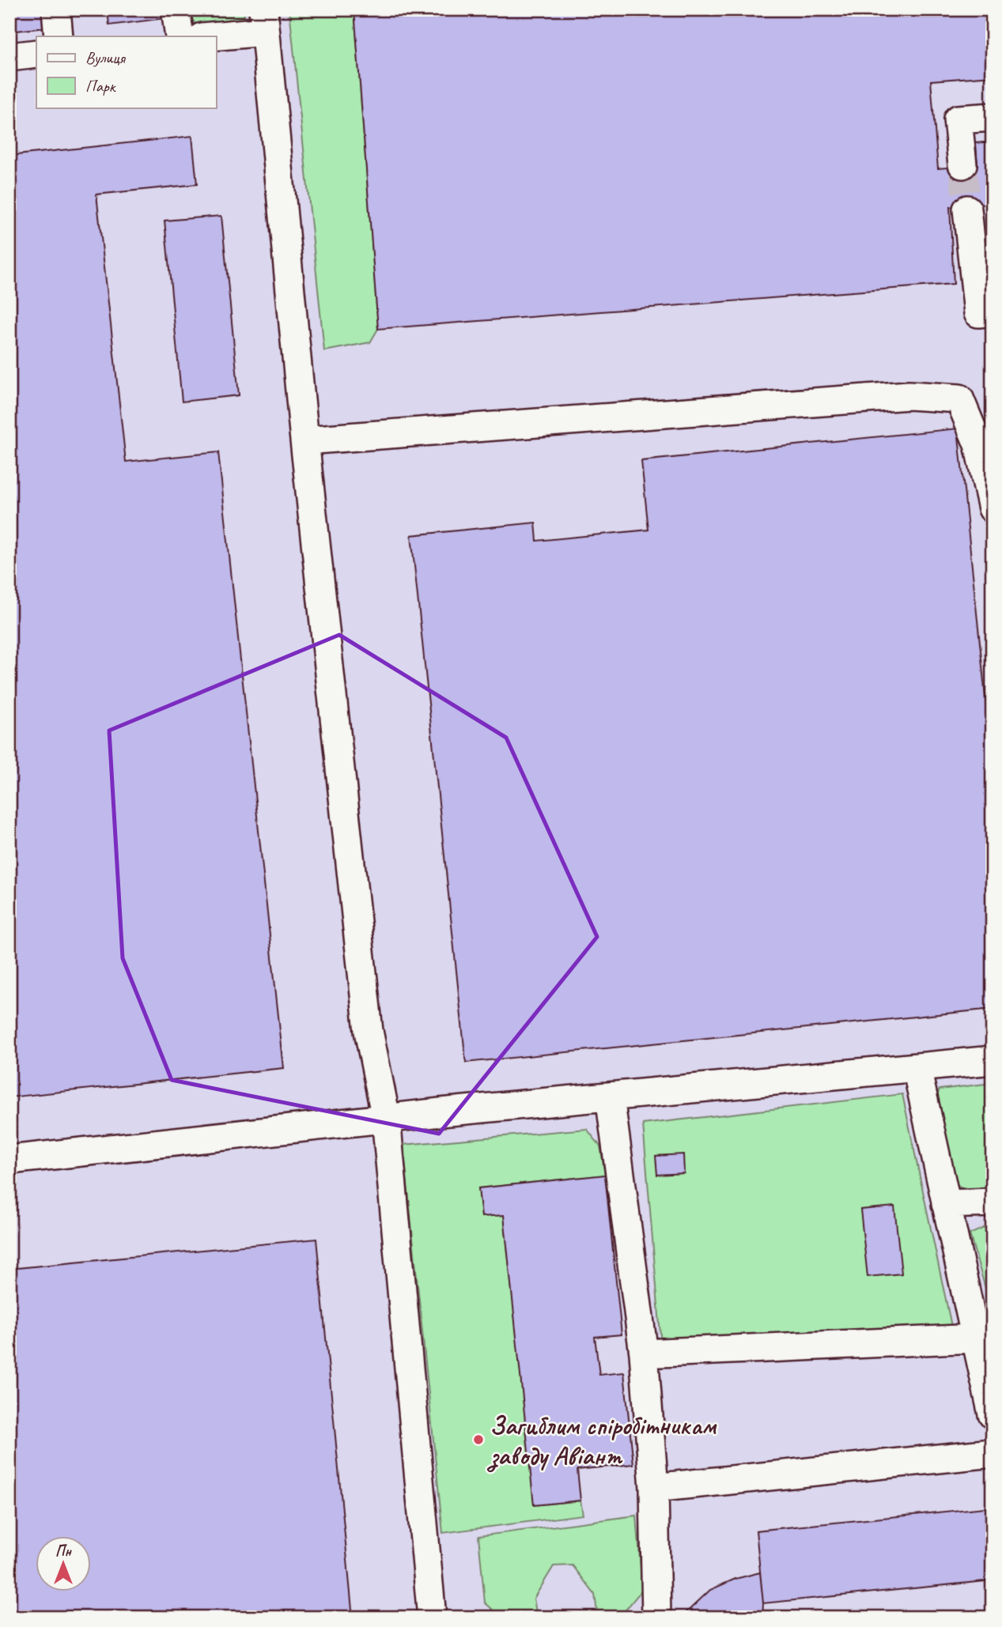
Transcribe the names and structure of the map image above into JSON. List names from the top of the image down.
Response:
{
  "places": ["Загиблим спіробітникам заводу Авіант"],
  "legend": ["Вулиця", "Парк"],
  "north": "top"
}
